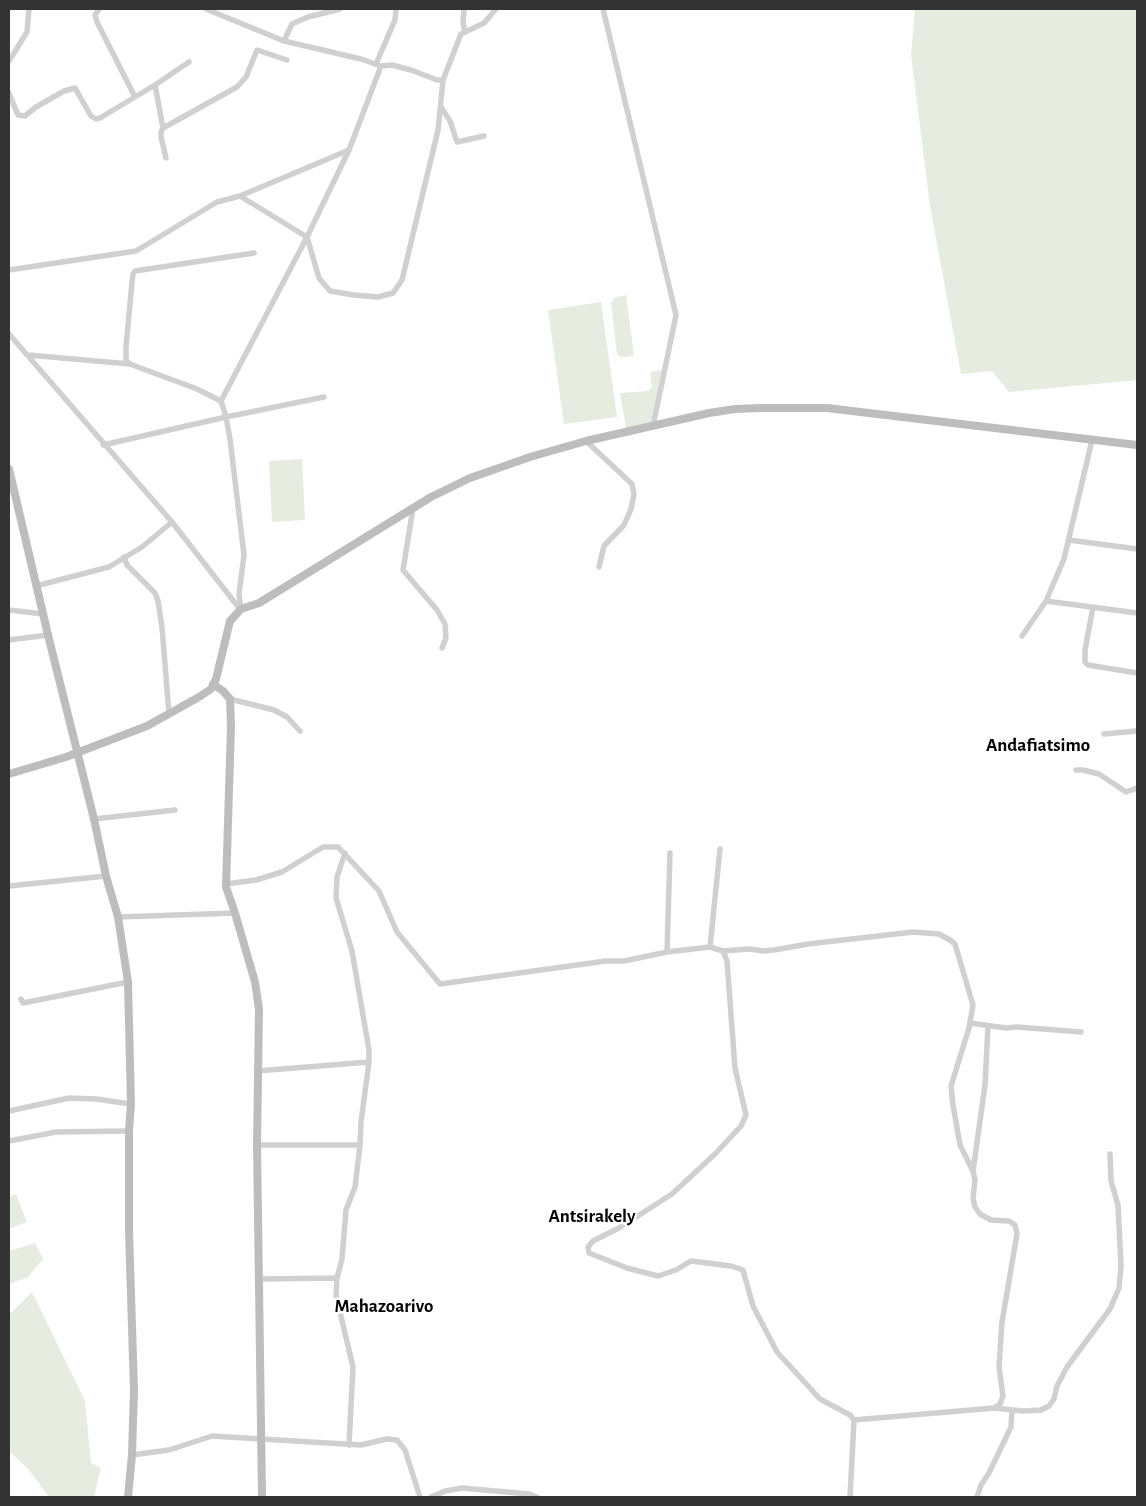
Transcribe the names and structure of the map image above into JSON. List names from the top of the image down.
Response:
{
  "districts": ["Andafiatsimo", "Antsirakely", "Mahazoarivo"]
}
